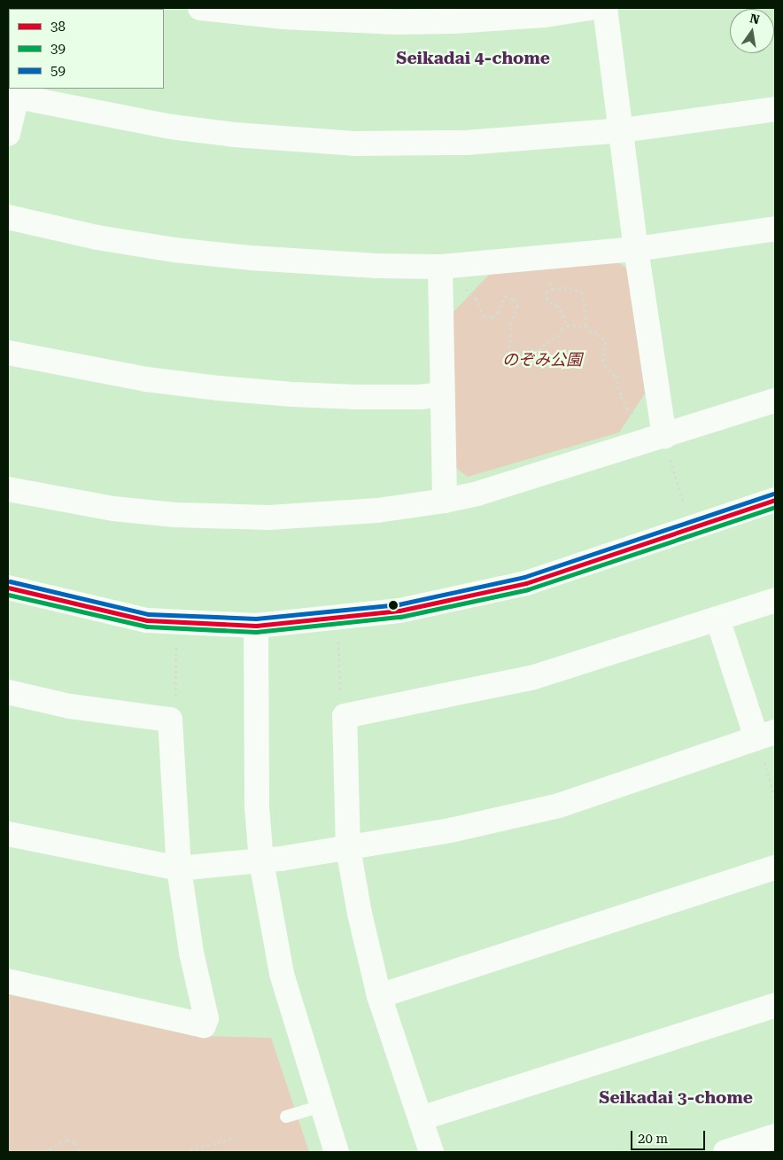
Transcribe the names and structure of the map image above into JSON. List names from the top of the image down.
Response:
{
  "districts": ["Seikadai 4-chome", "Seikadai 3-chome"],
  "parks": ["のぞみ公園"],
  "lines": ["transit line 59", "transit line 38", "transit line 39"],
  "legend": ["38", "39", "59"],
  "scale_bar": "20 m",
  "north": "top"
}
